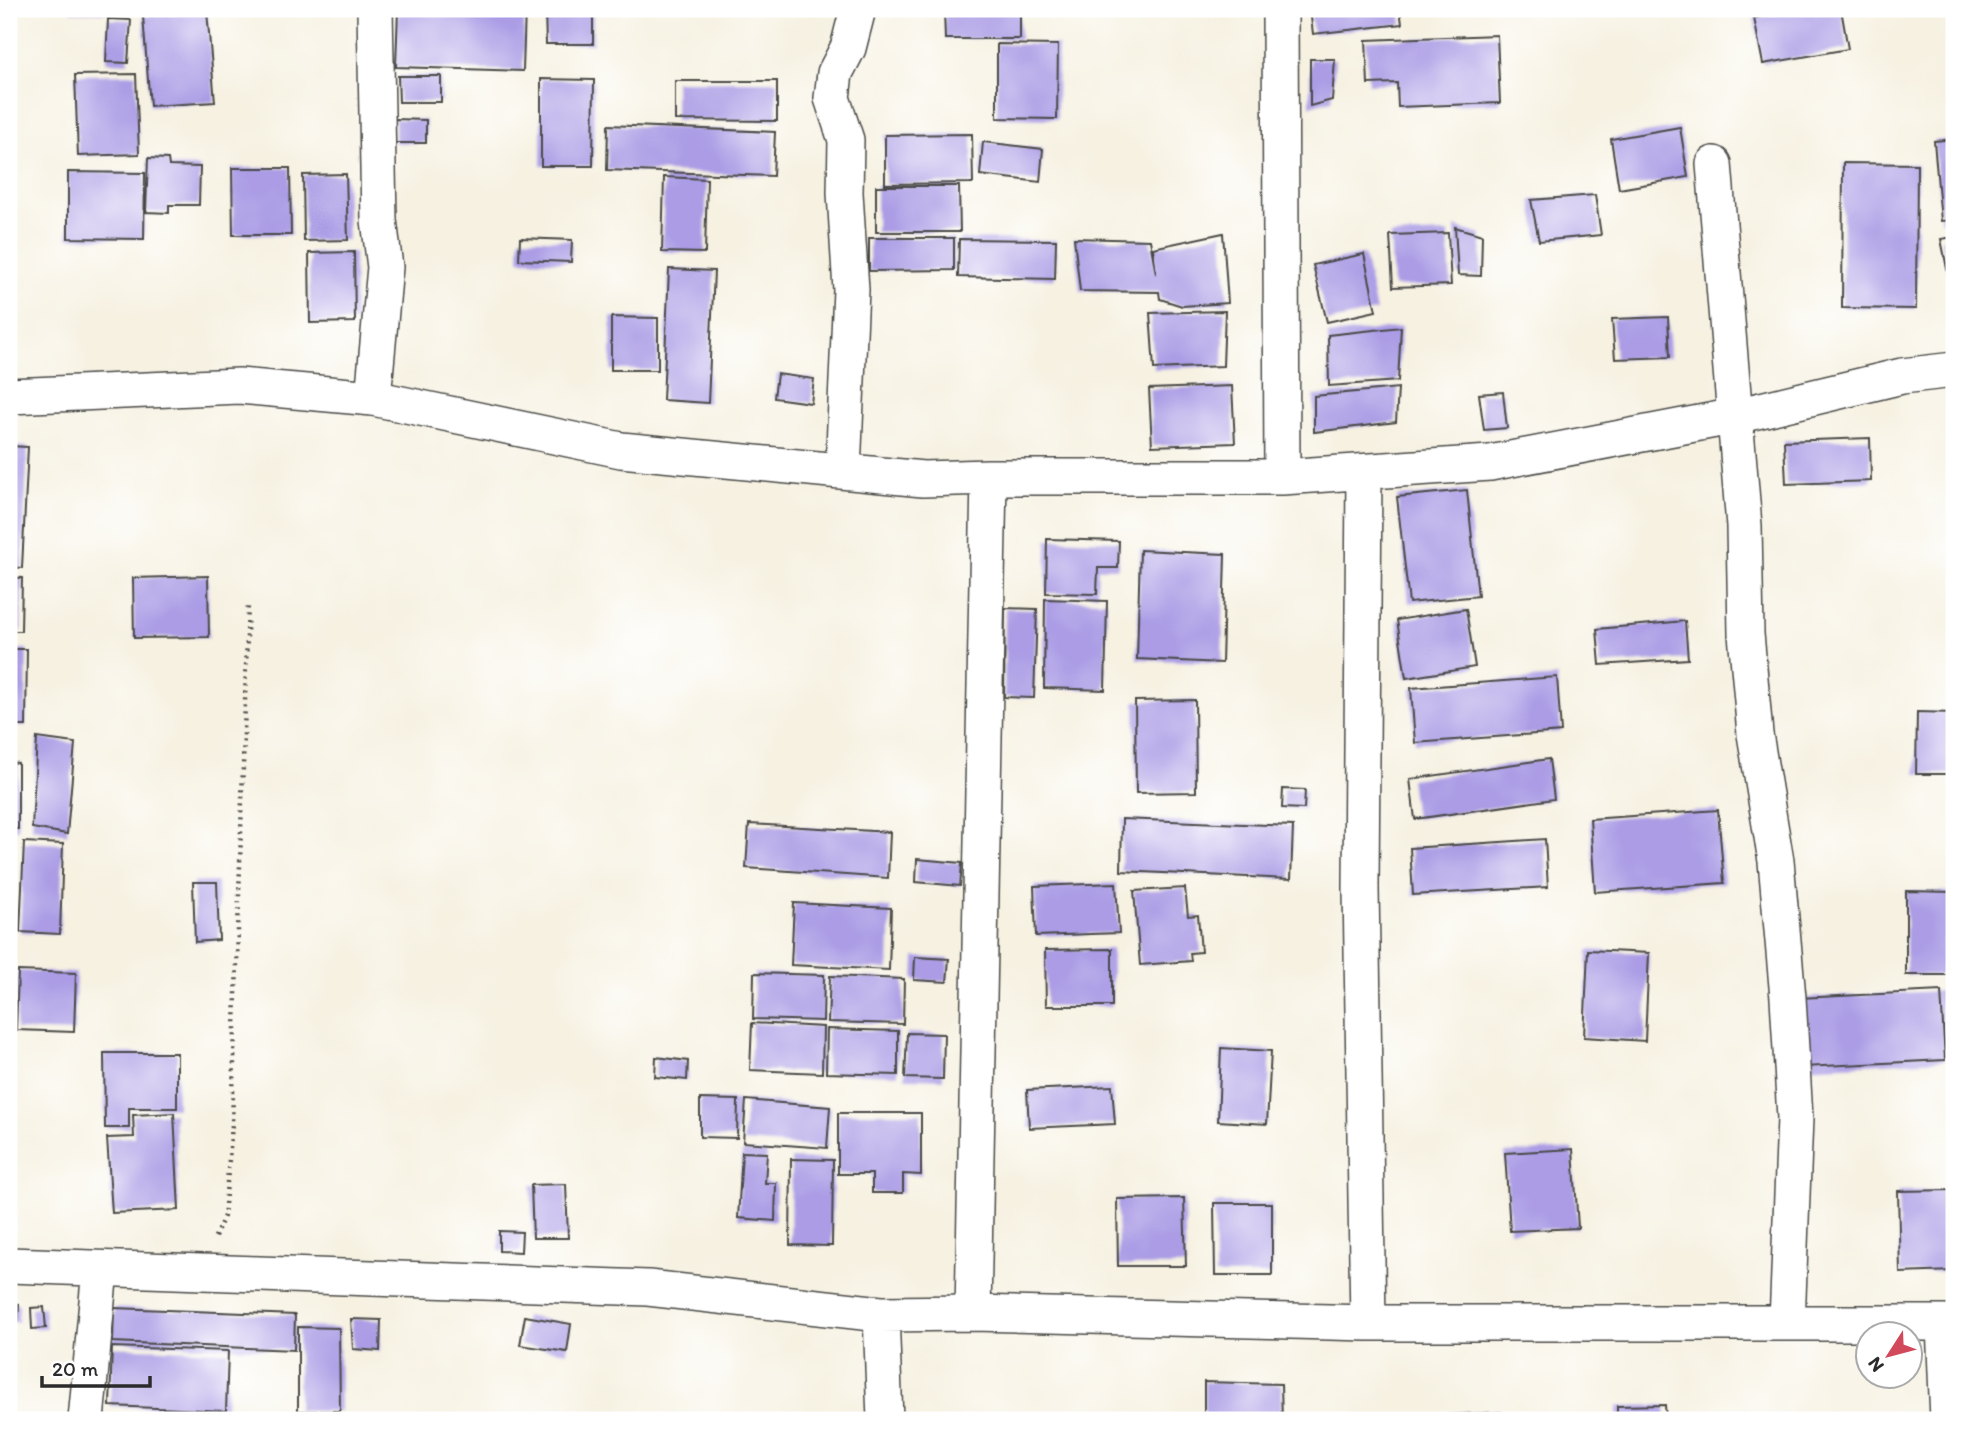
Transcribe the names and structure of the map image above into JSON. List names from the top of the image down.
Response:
{
  "scale_bar": "20 m",
  "north": "bottom left"
}
